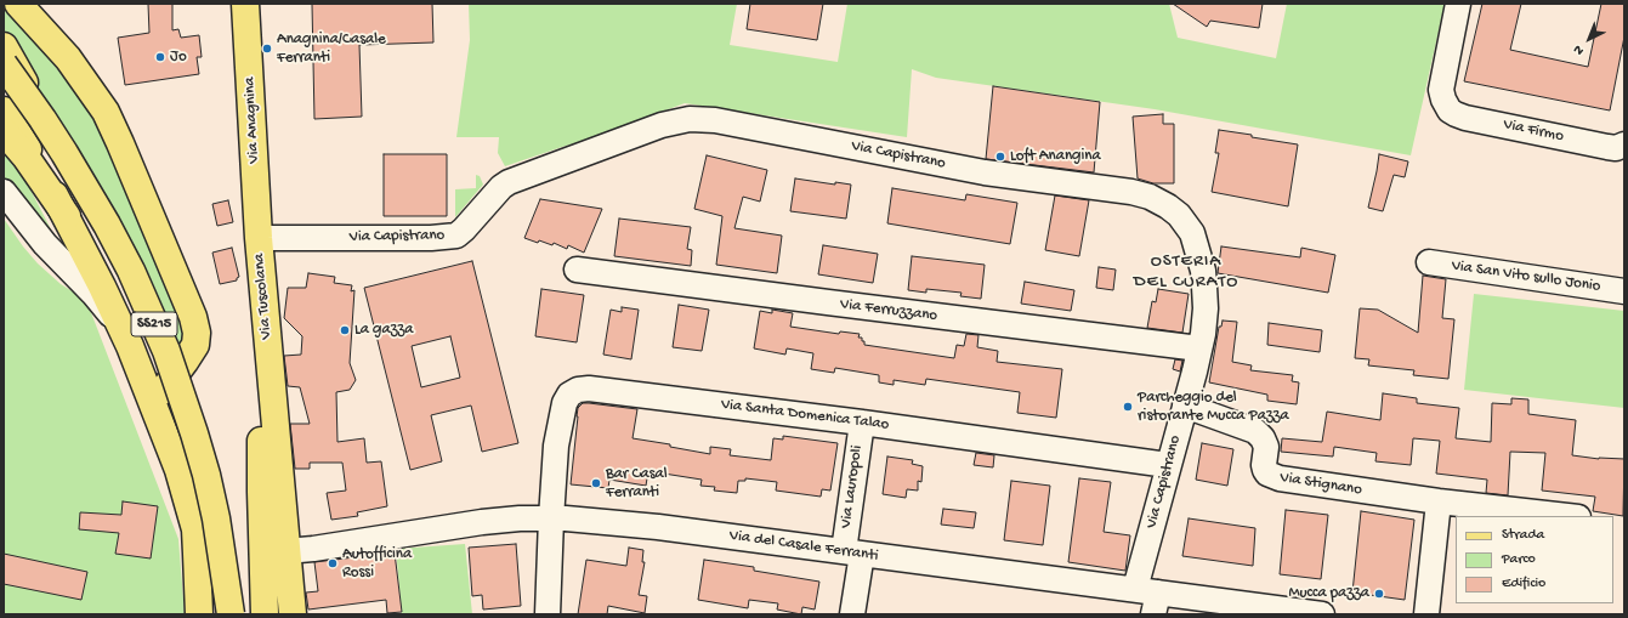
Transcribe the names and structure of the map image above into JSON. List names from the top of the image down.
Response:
{
  "streets": {
    "main road": ["Via Anagnina", "Via Tuscolana", "SS215"],
    "street": [
      "Via Firmo",
      "Via Capistrano",
      "Via San Vito sullo Jonio",
      "Via Ferruzzano",
      "Via Santa Domenica Talao",
      "Via Stignano",
      "Via Lauropoli",
      "Via del Casale Ferranti"
    ]
  },
  "crossings": [
    ["Via Anagnina", "Via Capistrano"],
    ["Via Anagnina", "Via Tuscolana"],
    ["Via Capistrano", "Via Tuscolana"],
    ["Via Capistrano", "Via Ferruzzano"],
    ["Via Capistrano", "Via Santa Domenica Talao"],
    ["Via Capistrano", "Via Stignano"],
    ["Via Capistrano", "Via del Casale Ferranti"],
    ["Via Tuscolana", "Via del Casale Ferranti"],
    ["Via Santa Domenica Talao", "Via Lauropoli"],
    ["Via Santa Domenica Talao", "Via del Casale Ferranti"],
    ["Via Lauropoli", "Via del Casale Ferranti"]
  ],
  "districts": ["OSTERIA DEL CURATO"],
  "places": [
    "Anagnina/Casale Ferranti",
    "Jo",
    "Loft Anangina",
    "La gazza",
    "Parcheggio del ristorante Mucca Pazza",
    "Bar Casal Ferranti",
    "Autofficina Rossi",
    "Mucca pazza"
  ],
  "legend": ["Strada", "Parco", "Edificio"],
  "north": "bottom left"
}
